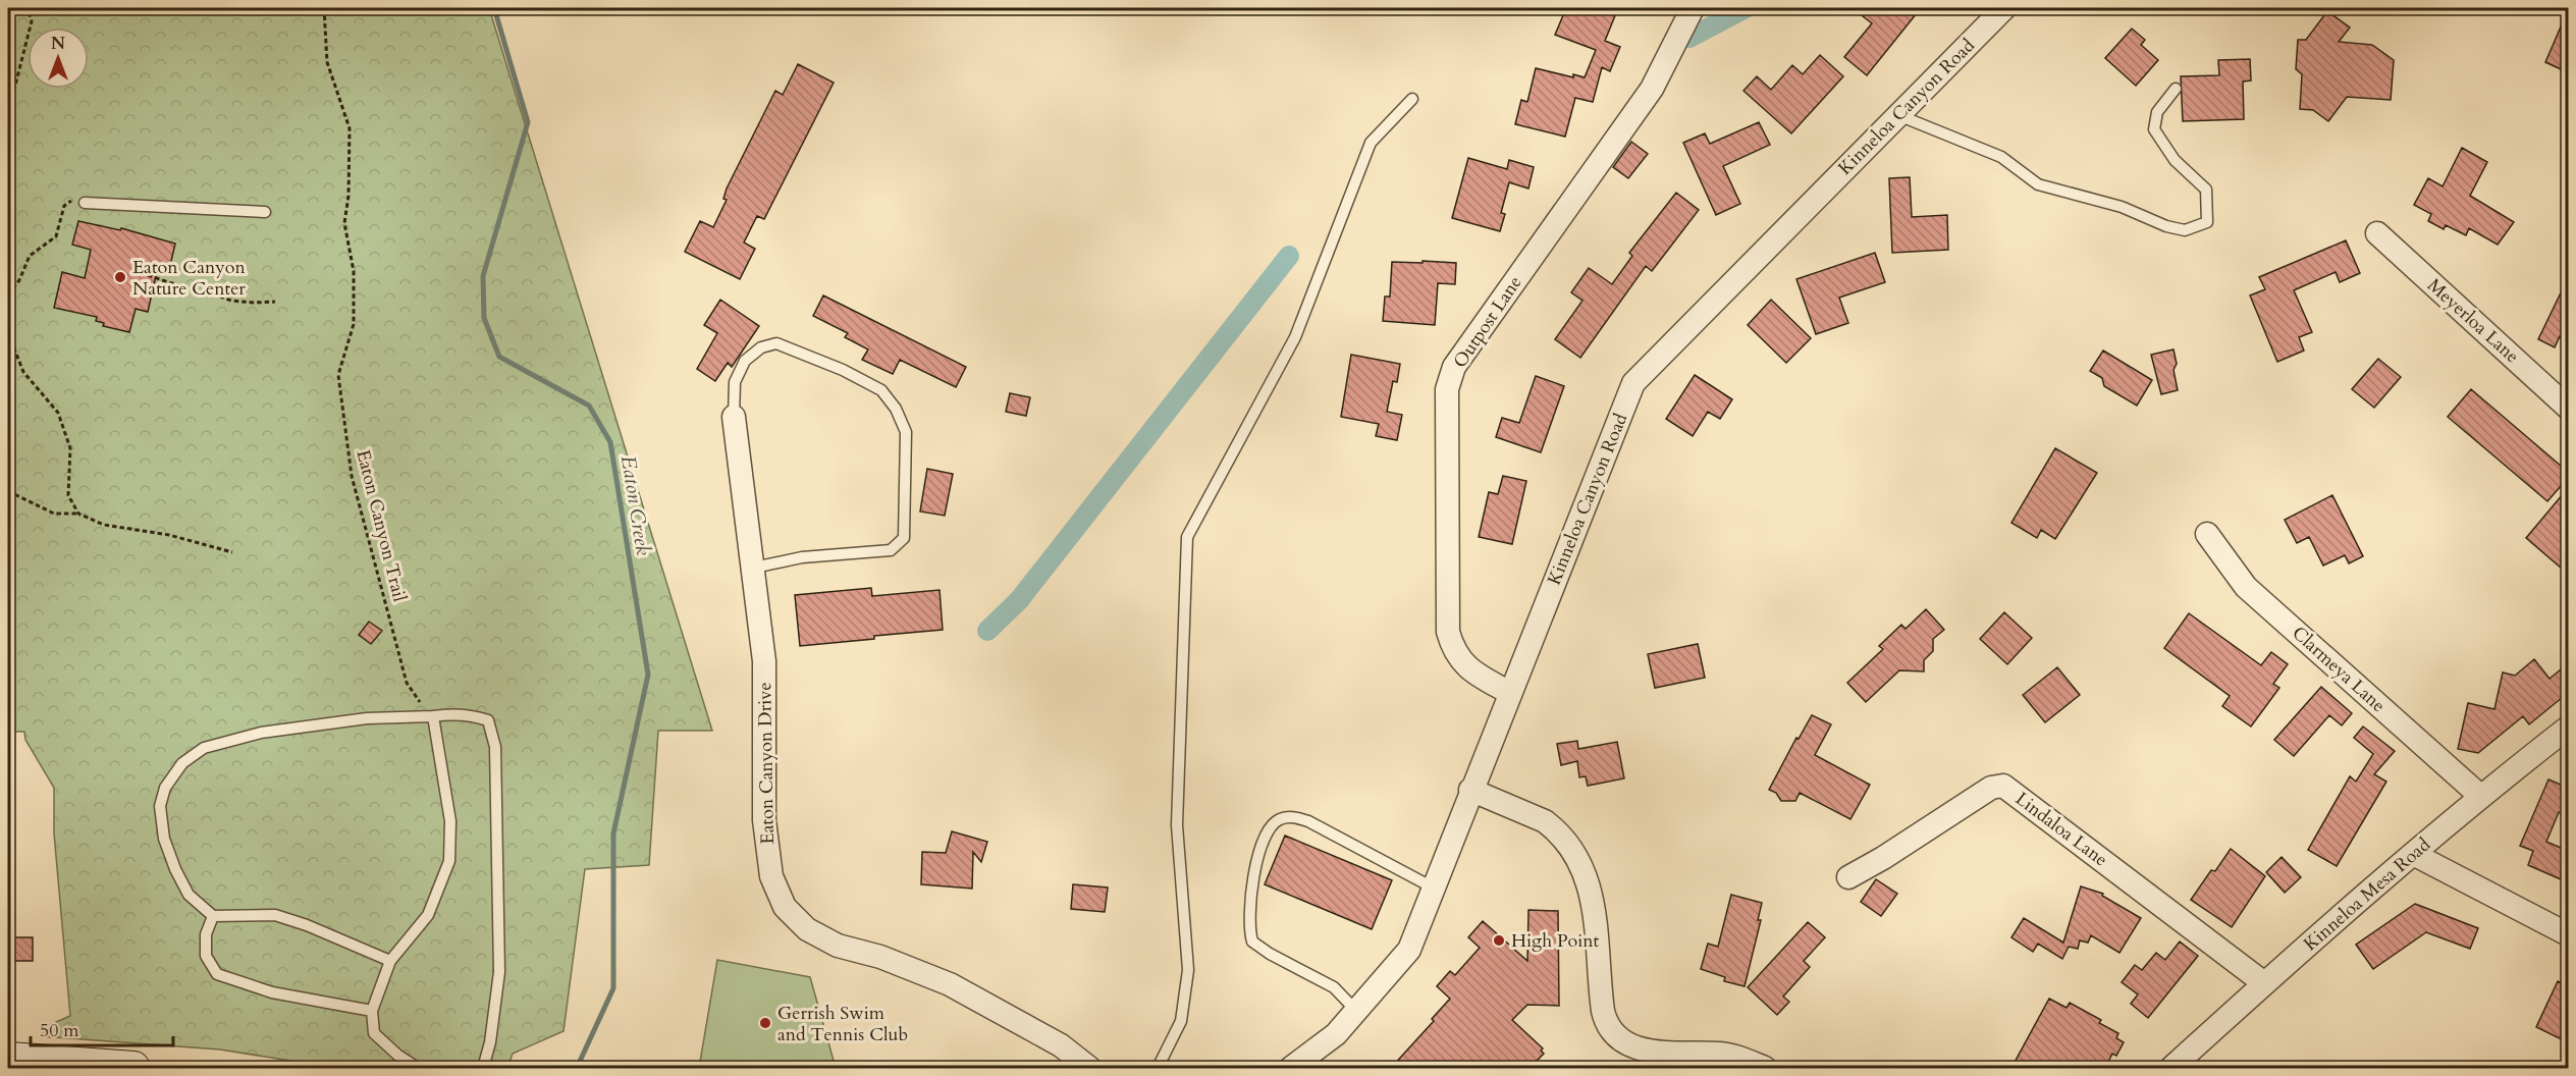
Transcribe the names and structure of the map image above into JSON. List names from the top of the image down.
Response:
{
  "streets": {
    "street": [
      "Kinneloa Canyon Road",
      "Meyerloa Lane",
      "Outpost Lane",
      "Clarmeya Lane",
      "Eaton Canyon Drive",
      "Lindaloa Lane",
      "Kinneloa Mesa Road"
    ],
    "path": ["Eaton Canyon Trail"]
  },
  "crossings": [
    ["Kinneloa Canyon Road", "Outpost Lane"],
    ["Clarmeya Lane", "Kinneloa Mesa Road"],
    ["Lindaloa Lane", "Kinneloa Mesa Road"]
  ],
  "water": ["Eaton Creek"],
  "places": ["Eaton Canyon Nature Center", "High Point", "Gerrish Swim and Tennis Club"],
  "scale_bar": "50 m",
  "north": "top"
}
